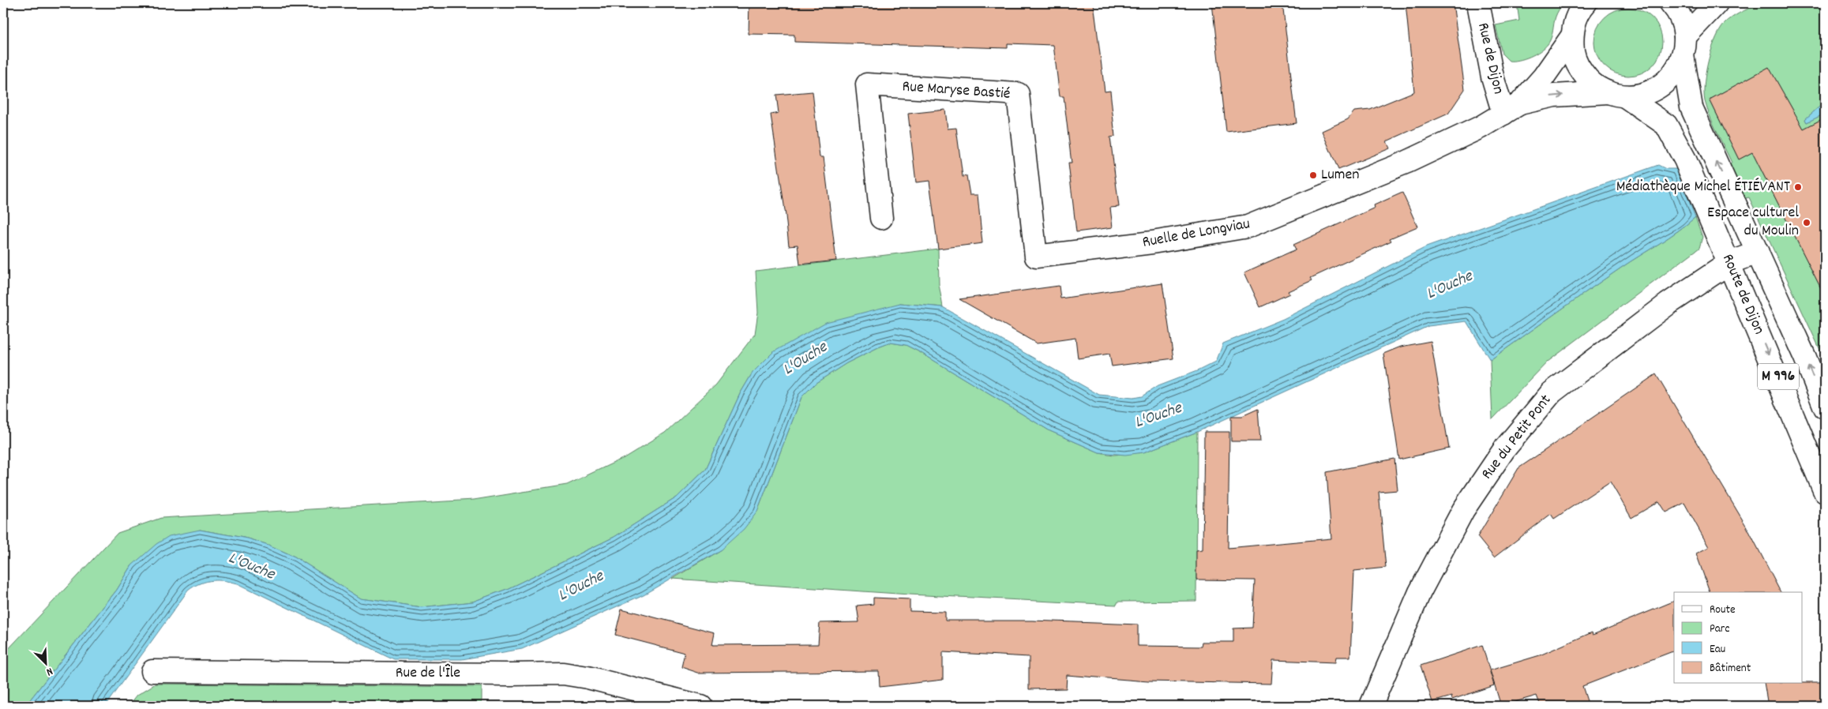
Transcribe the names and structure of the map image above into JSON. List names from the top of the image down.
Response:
{
  "streets": {
    "street": [
      "Rue de Dijon",
      "Rue Maryse Bastié",
      "Ruelle de Longviau",
      "Route de Dijon",
      "M 996",
      "Rue du Petit Pont",
      "Rue de l'Île"
    ]
  },
  "crossings": [
    ["Rue de Dijon", "Ruelle de Longviau"],
    ["Rue Maryse Bastié", "Ruelle de Longviau"],
    ["Ruelle de Longviau", "Route de Dijon"],
    ["Route de Dijon", "Rue du Petit Pont"]
  ],
  "water": ["L'Ouche"],
  "places": ["Lumen", "Médiathèque Michel ÉTIÉVANT", "Espace culturel du Moulin"],
  "legend": [
    "Route",
    "Parc",
    "Eau",
    "Bâtiment"
  ],
  "north": "bottom right"
}
